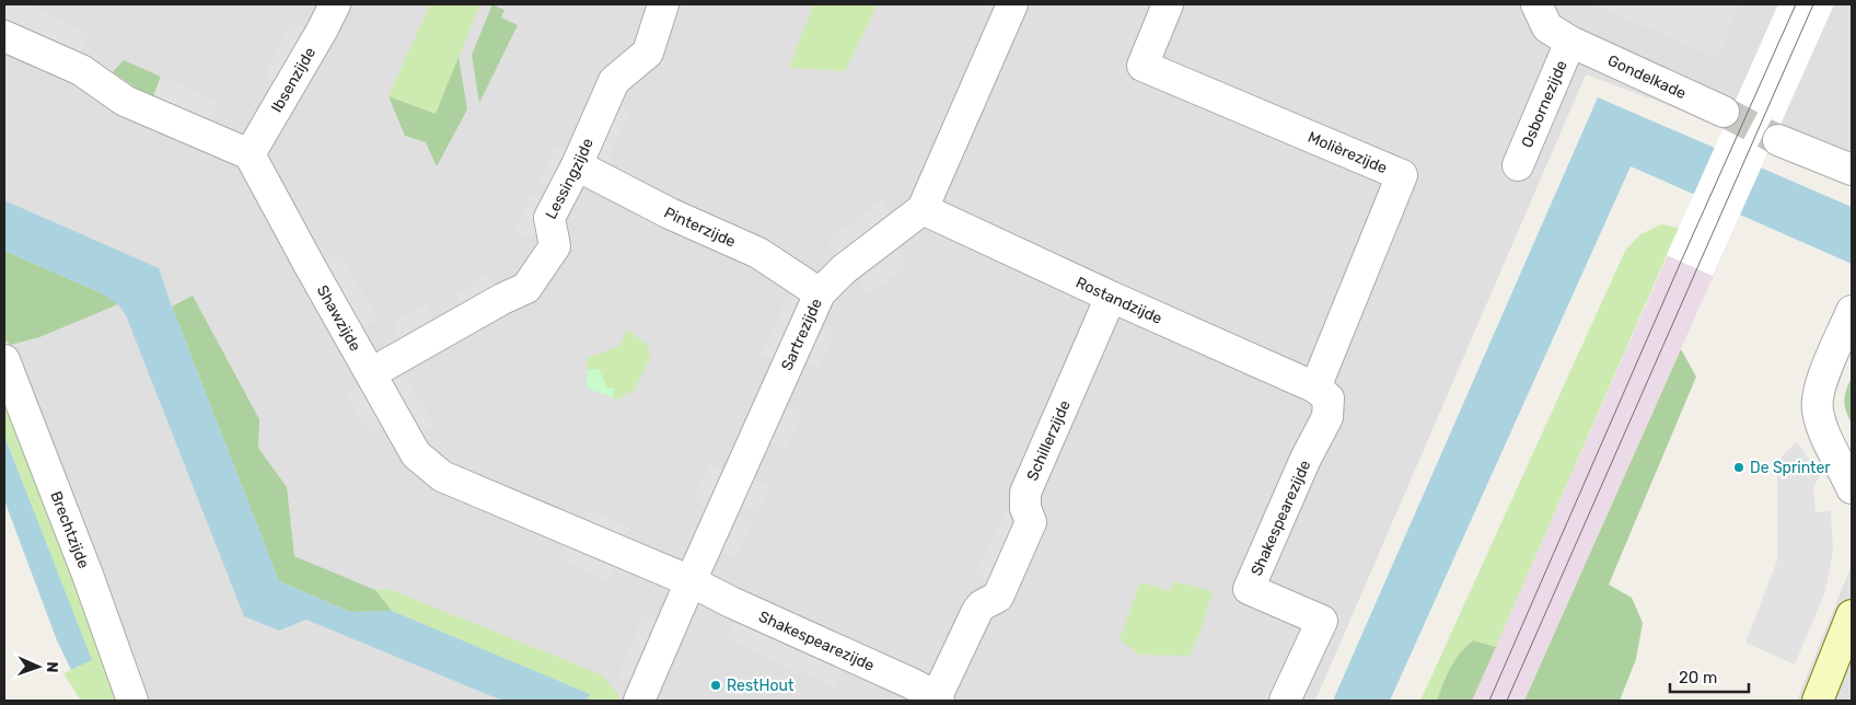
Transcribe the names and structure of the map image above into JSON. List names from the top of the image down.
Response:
{
  "streets": {
    "street": [
      "Gondelkade",
      "Ibsenzijde",
      "Osbornezijde",
      "Molièrezijde",
      "Lessingzijde",
      "Pinterzijde",
      "Rostandzijde",
      "Shawzijde",
      "Sartrezijde",
      "Schillerzijde",
      "Shakespearezijde",
      "Brechtzijde"
    ]
  },
  "crossings": [
    ["Gondelkade", "Osbornezijde"],
    ["Ibsenzijde", "Shawzijde"],
    ["Molièrezijde", "Rostandzijde"],
    ["Molièrezijde", "Shakespearezijde"],
    ["Lessingzijde", "Pinterzijde"],
    ["Lessingzijde", "Shawzijde"],
    ["Pinterzijde", "Sartrezijde"],
    ["Rostandzijde", "Sartrezijde"],
    ["Rostandzijde", "Schillerzijde"],
    ["Rostandzijde", "Shakespearezijde"],
    ["Shawzijde", "Sartrezijde"],
    ["Shawzijde", "Shakespearezijde"],
    ["Sartrezijde", "Shakespearezijde"],
    ["Schillerzijde", "Shakespearezijde"]
  ],
  "places": ["De Sprinter", "RestHout"],
  "scale_bar": "20 m",
  "north": "right"
}
